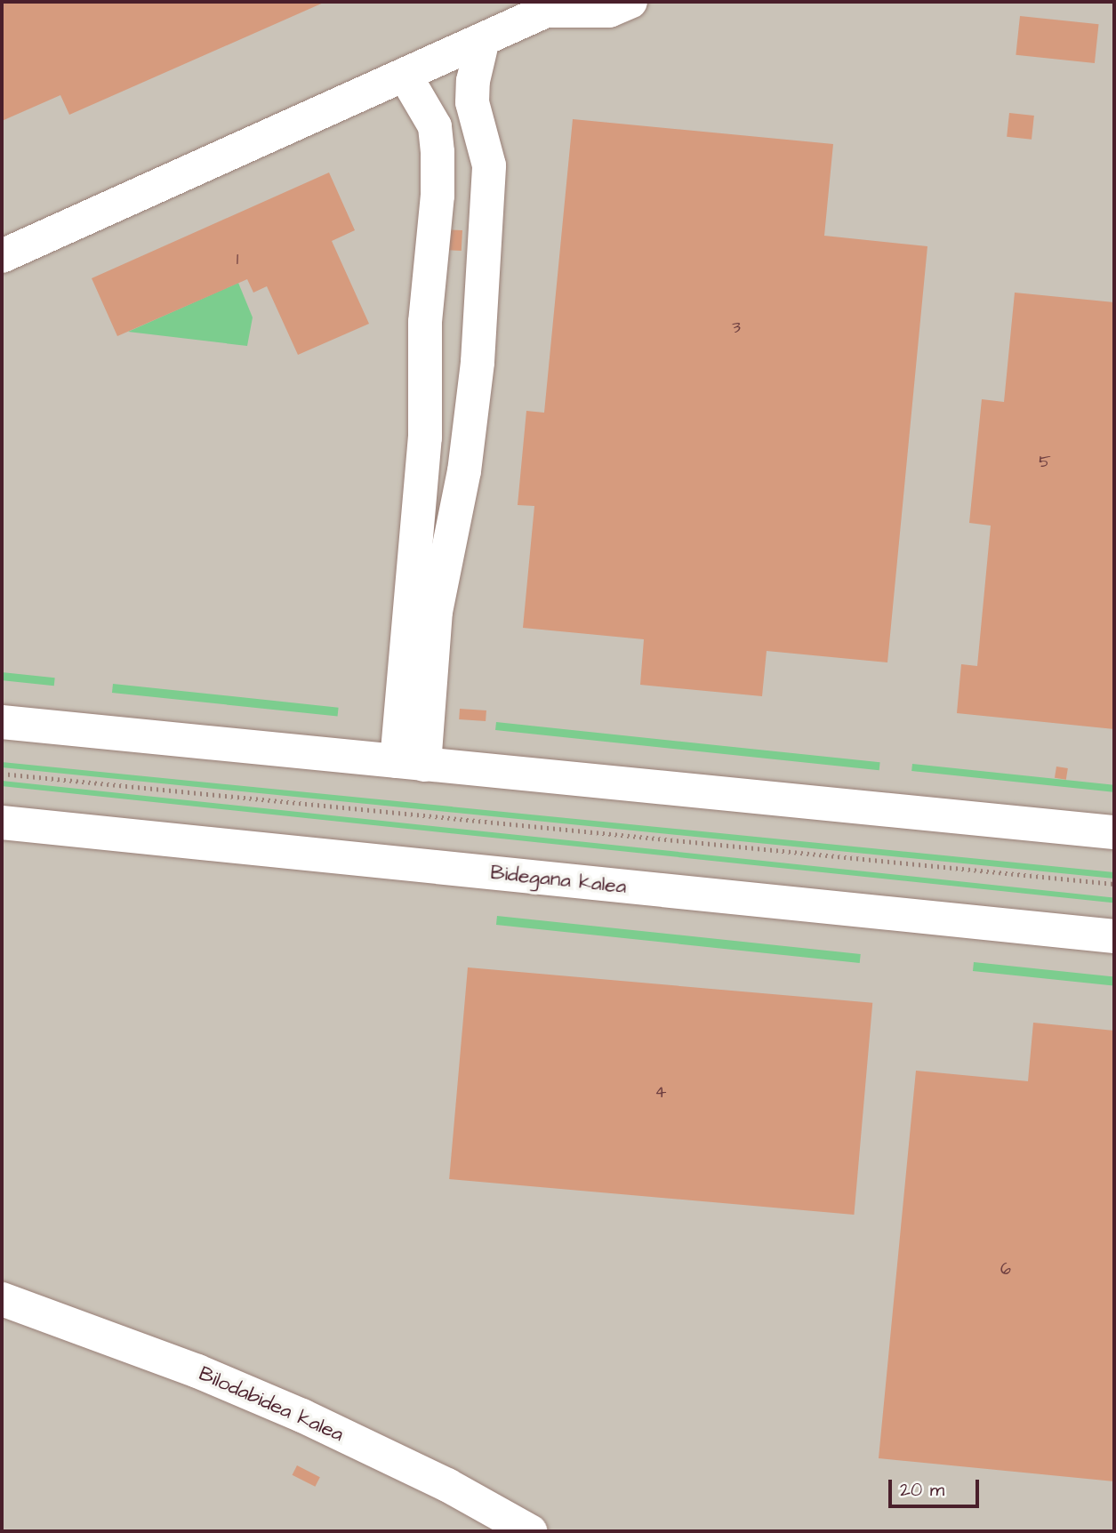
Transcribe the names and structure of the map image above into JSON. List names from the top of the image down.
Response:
{
  "streets": {
    "street": ["Bidegana kalea", "Bilodabidea kalea"]
  },
  "house_numbers": [
    "1",
    "3",
    "5",
    "4",
    "6"
  ],
  "scale_bar": "20 m"
}
